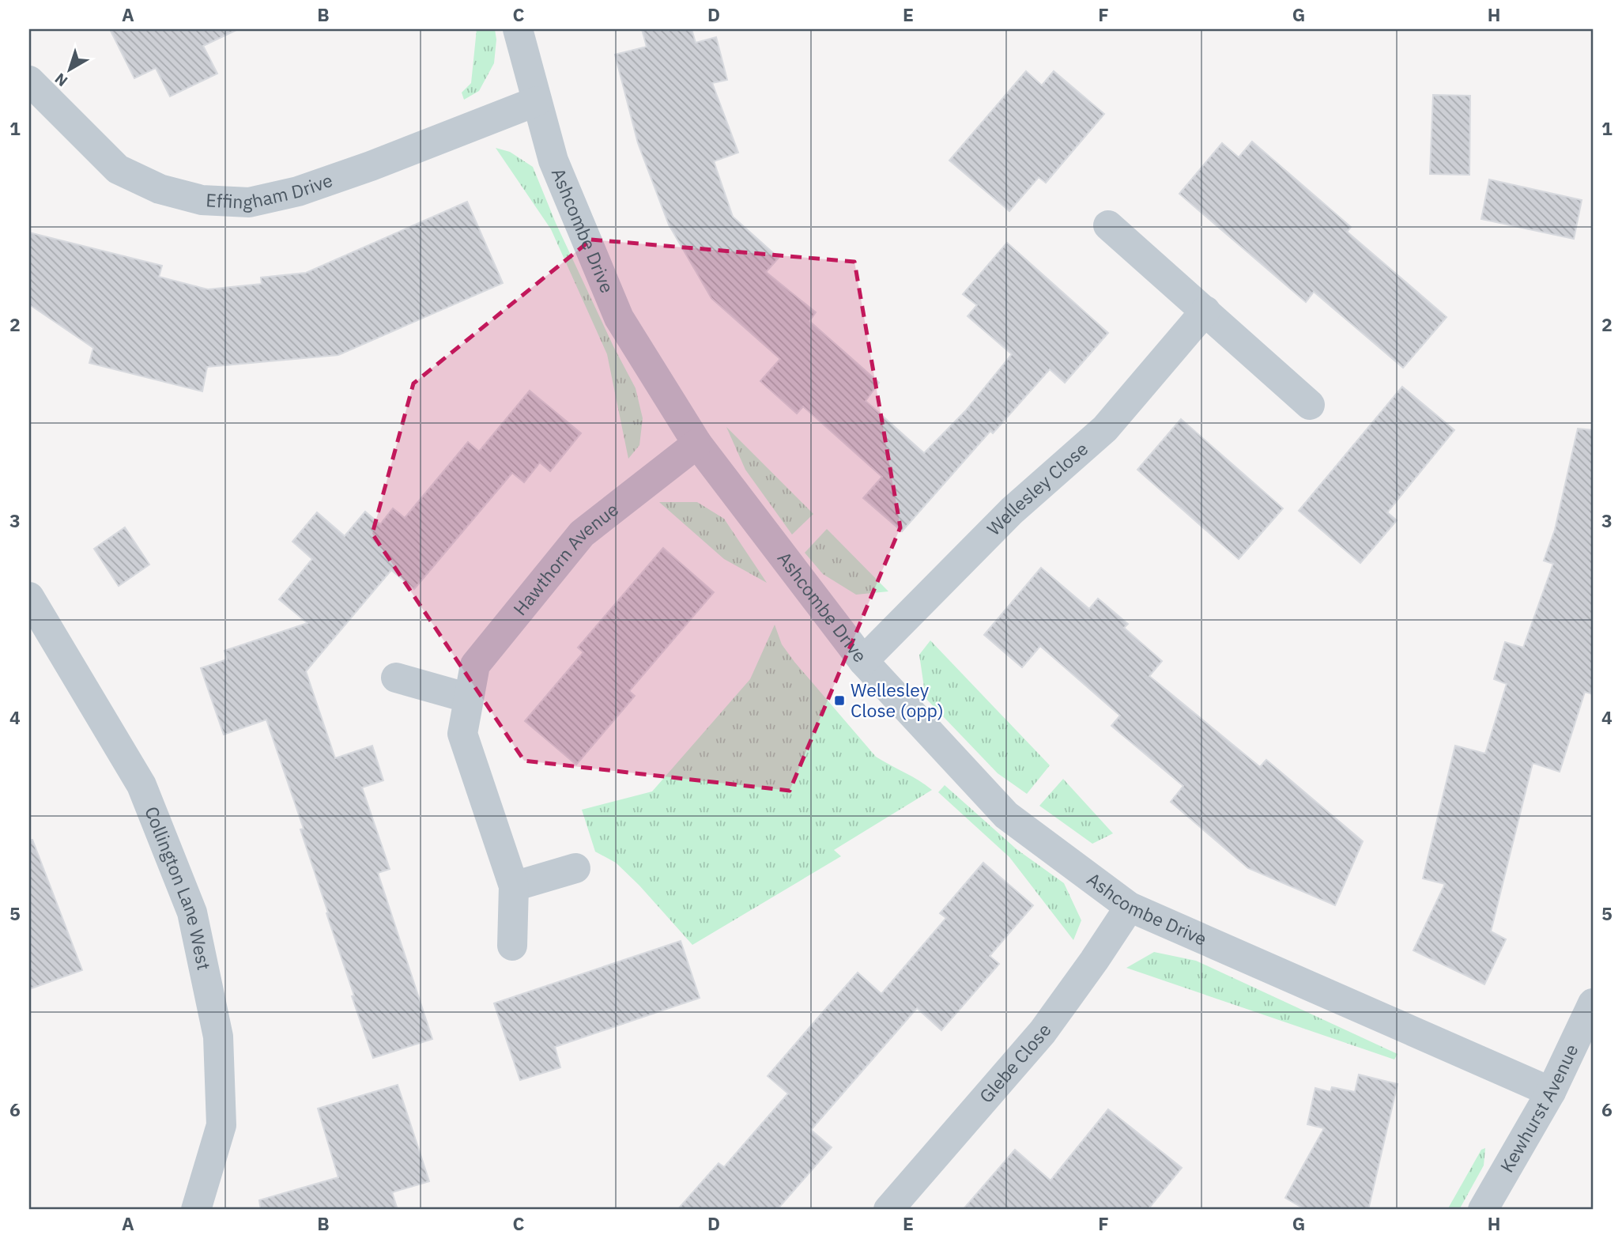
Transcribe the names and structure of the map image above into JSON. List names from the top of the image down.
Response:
{
  "streets": {
    "street": [
      "Effingham Drive",
      "Ashcombe Drive",
      "Wellesley Close",
      "Hawthorn Avenue",
      "Collington Lane West",
      "Glebe Close",
      "Kewhurst Avenue"
    ]
  },
  "crossings": [
    ["Effingham Drive", "Ashcombe Drive"],
    ["Ashcombe Drive", "Wellesley Close"],
    ["Ashcombe Drive", "Hawthorn Avenue"],
    ["Ashcombe Drive", "Glebe Close"],
    ["Ashcombe Drive", "Kewhurst Avenue"]
  ],
  "places": {
    "transit": ["Wellesley Close (opp)"]
  },
  "north": "bottom left",
  "grid": {
    "columns": [
      "A",
      "B",
      "C",
      "D",
      "E",
      "F",
      "G",
      "H"
    ],
    "rows": [
      "1",
      "2",
      "3",
      "4",
      "5",
      "6"
    ]
  }
}
